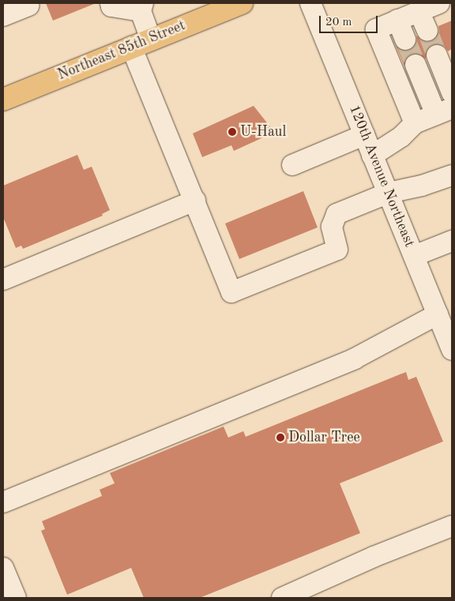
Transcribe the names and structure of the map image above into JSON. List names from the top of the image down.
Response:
{
  "streets": {
    "main road": ["Northeast 85th Street"],
    "street": ["120th Avenue Northeast"]
  },
  "places": ["U-Haul", "Dollar Tree"],
  "scale_bar": "20 m"
}
